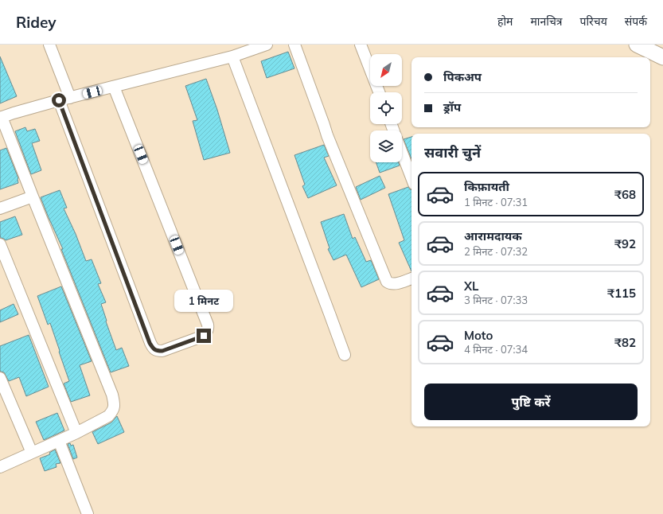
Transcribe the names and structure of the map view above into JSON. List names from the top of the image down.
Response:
{
  "north": "bottom left",
  "page": {
    "header": "Ridey",
    "nav": [
      "होम",
      "मानचित्र",
      "परिचय",
      "संपर्क"
    ],
    "banner": ["पिकअप", "ड्रॉप"],
    "heading": "सवारी चुनें",
    "list": [
      {
        "name": "किफ़ायती",
        "note": "1 मिनट · 07:31",
        "value": "₹68"
      },
      {
        "name": "आरामदायक",
        "note": "2 मिनट · 07:32",
        "value": "₹92"
      },
      {
        "name": "XL",
        "note": "3 मिनट · 07:33",
        "value": "₹115"
      },
      {
        "name": "Moto",
        "note": "4 मिनट · 07:34",
        "value": "₹82"
      }
    ],
    "bubble": "1 मिनट",
    "buttons": "पुष्टि करें"
  }
}
